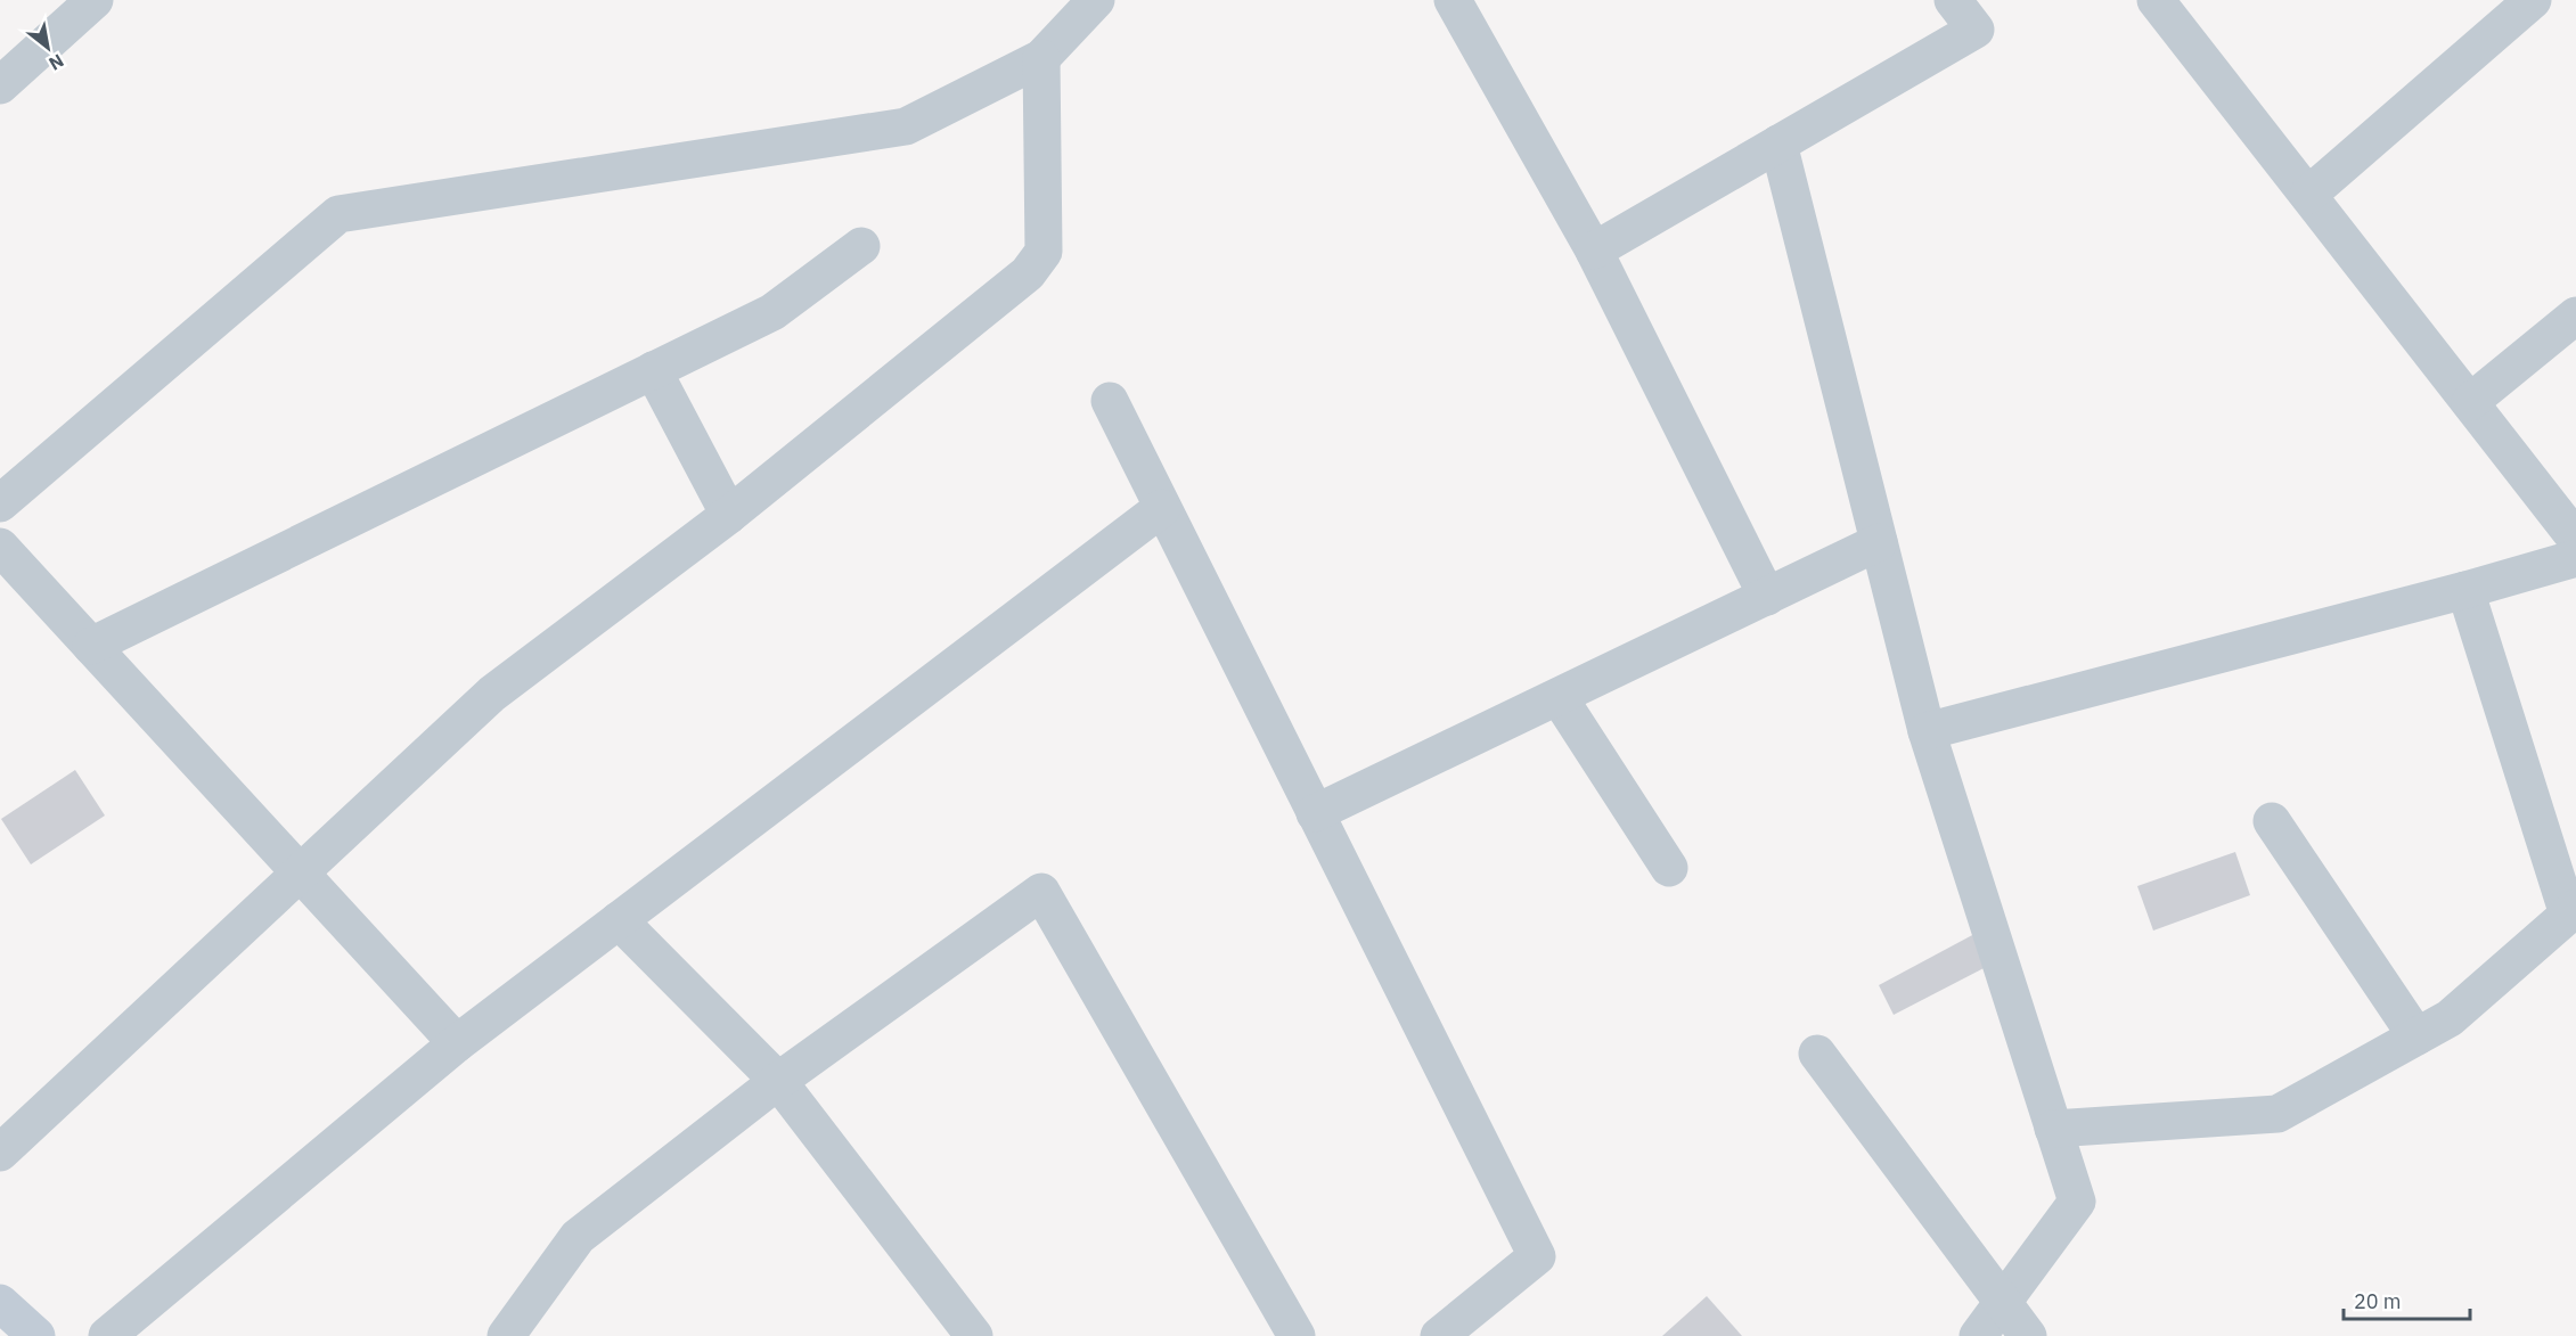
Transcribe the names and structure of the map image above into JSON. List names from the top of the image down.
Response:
{
  "scale_bar": "20 m",
  "north": "bottom right"
}
